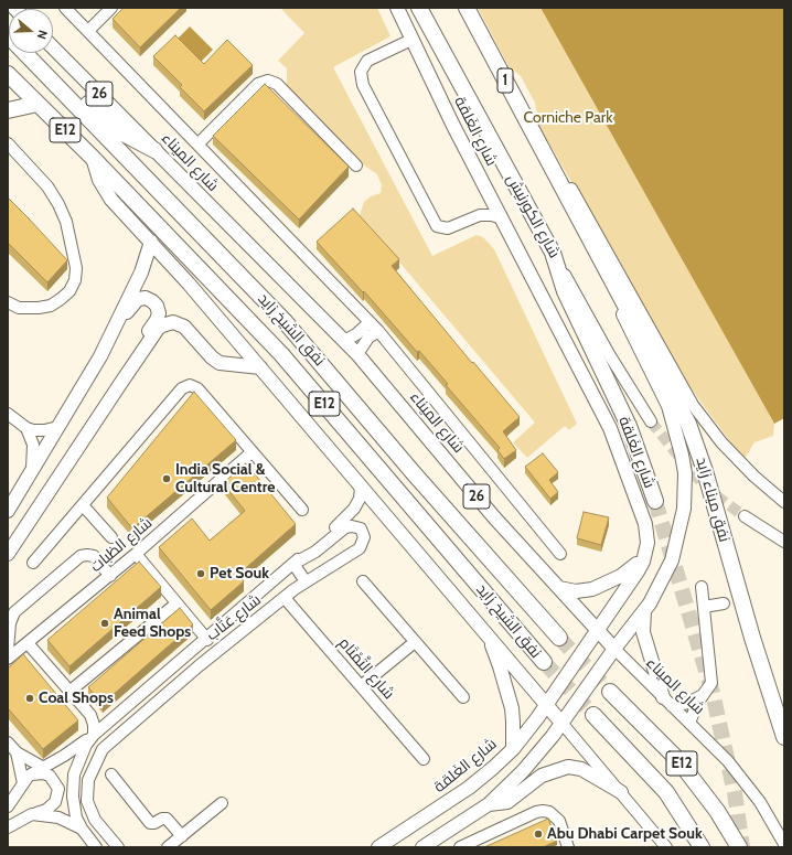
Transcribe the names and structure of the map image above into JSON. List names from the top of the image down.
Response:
{
  "streets": {
    "highway": [
      "1",
      "E12",
      "شارع الكورنيش",
      "نفق الشيخ زايد",
      "نفق ميناء زايد"
    ],
    "main road": ["26", "شارع الغَلقة", "شارع الميناء"],
    "street": ["شارع الظبات", "شارع عَتَّاب", "شارع التَّمْتَام"]
  },
  "crossings": [
    ["1", "نفق ميناء زايد"],
    ["شارع الغَلقة", "شارع الميناء"],
    ["شارع عَتَّاب", "شارع التَّمْتَام"]
  ],
  "parks": ["Corniche Park"],
  "places": [
    "India Social & Cultural Centre",
    "Pet Souk",
    "Animal Feed Shops",
    "Coal Shops",
    "Abu Dhabi Carpet Souk"
  ],
  "north": "right"
}
